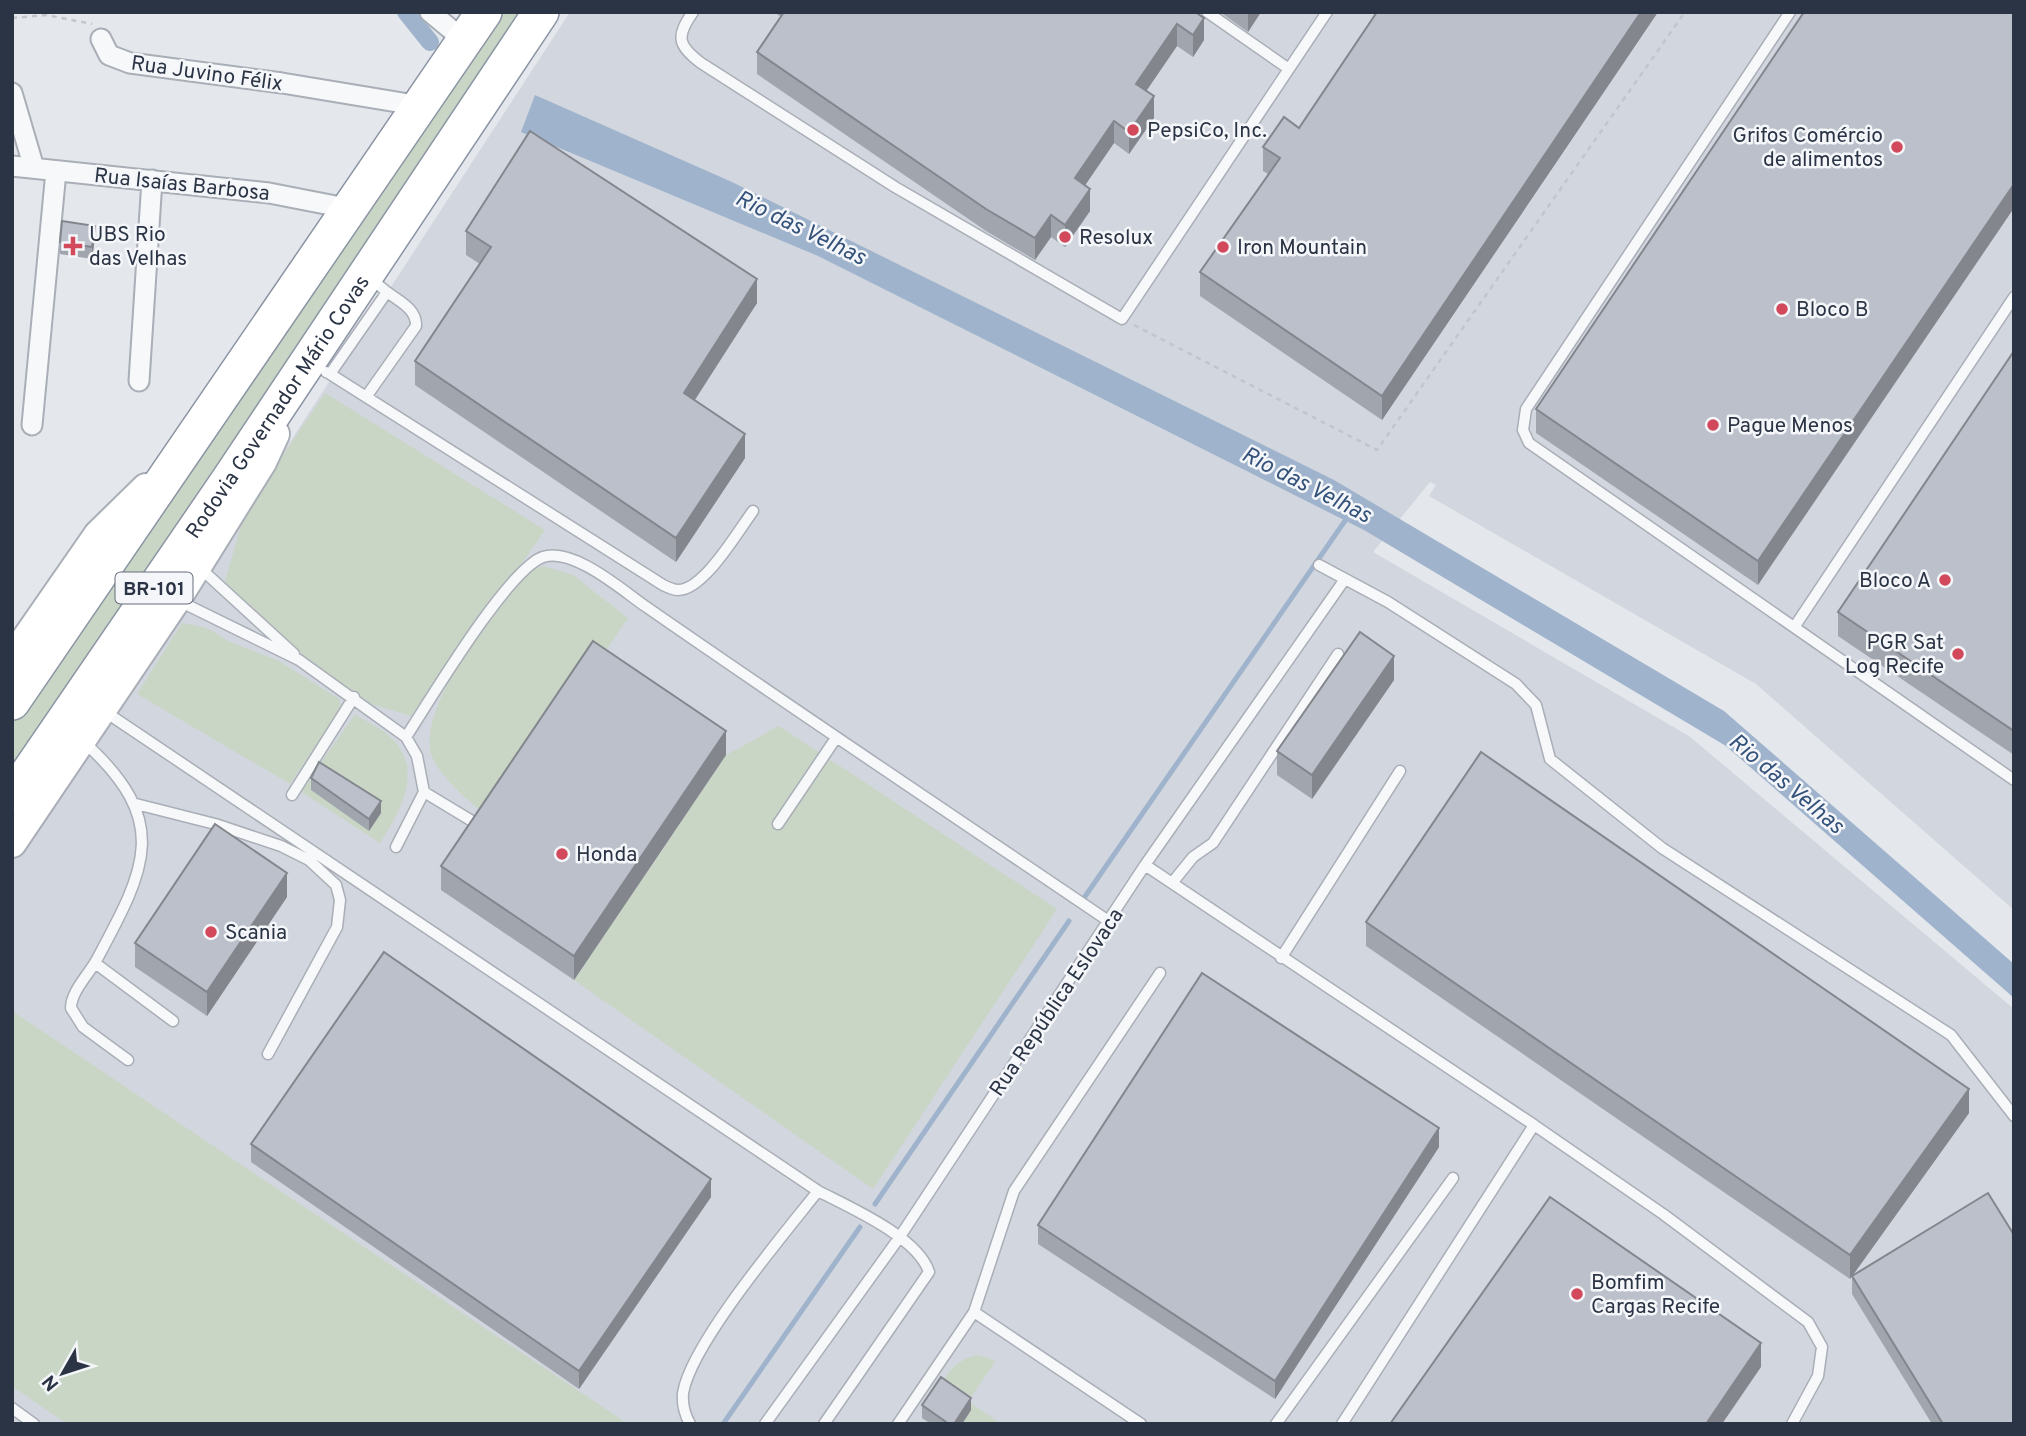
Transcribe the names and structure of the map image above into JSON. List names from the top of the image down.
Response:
{
  "streets": {
    "highway": ["Rodovia Governador Mário Covas", "BR-101"],
    "street": ["Rua Juvino Félix", "Rua Isaías Barbosa"],
    "lane": ["Rua República Eslovaca"]
  },
  "crossings": [
    ["Rua Juvino Félix", "BR-101"],
    ["Rua Isaías Barbosa", "BR-101"]
  ],
  "water": ["Rio das Velhas"],
  "places": {
    "other": [
      "PepsiCo, Inc.",
      "Grifos Comércio de alimentos",
      "Resolux",
      "Iron Mountain",
      "Bloco B",
      "Pague Menos",
      "Bloco A",
      "PGR Sat Log Recife",
      "Honda",
      "Scania",
      "Bomfim Cargas Recife"
    ],
    "health": ["UBS Rio das Velhas"]
  },
  "north": "bottom left"
}
